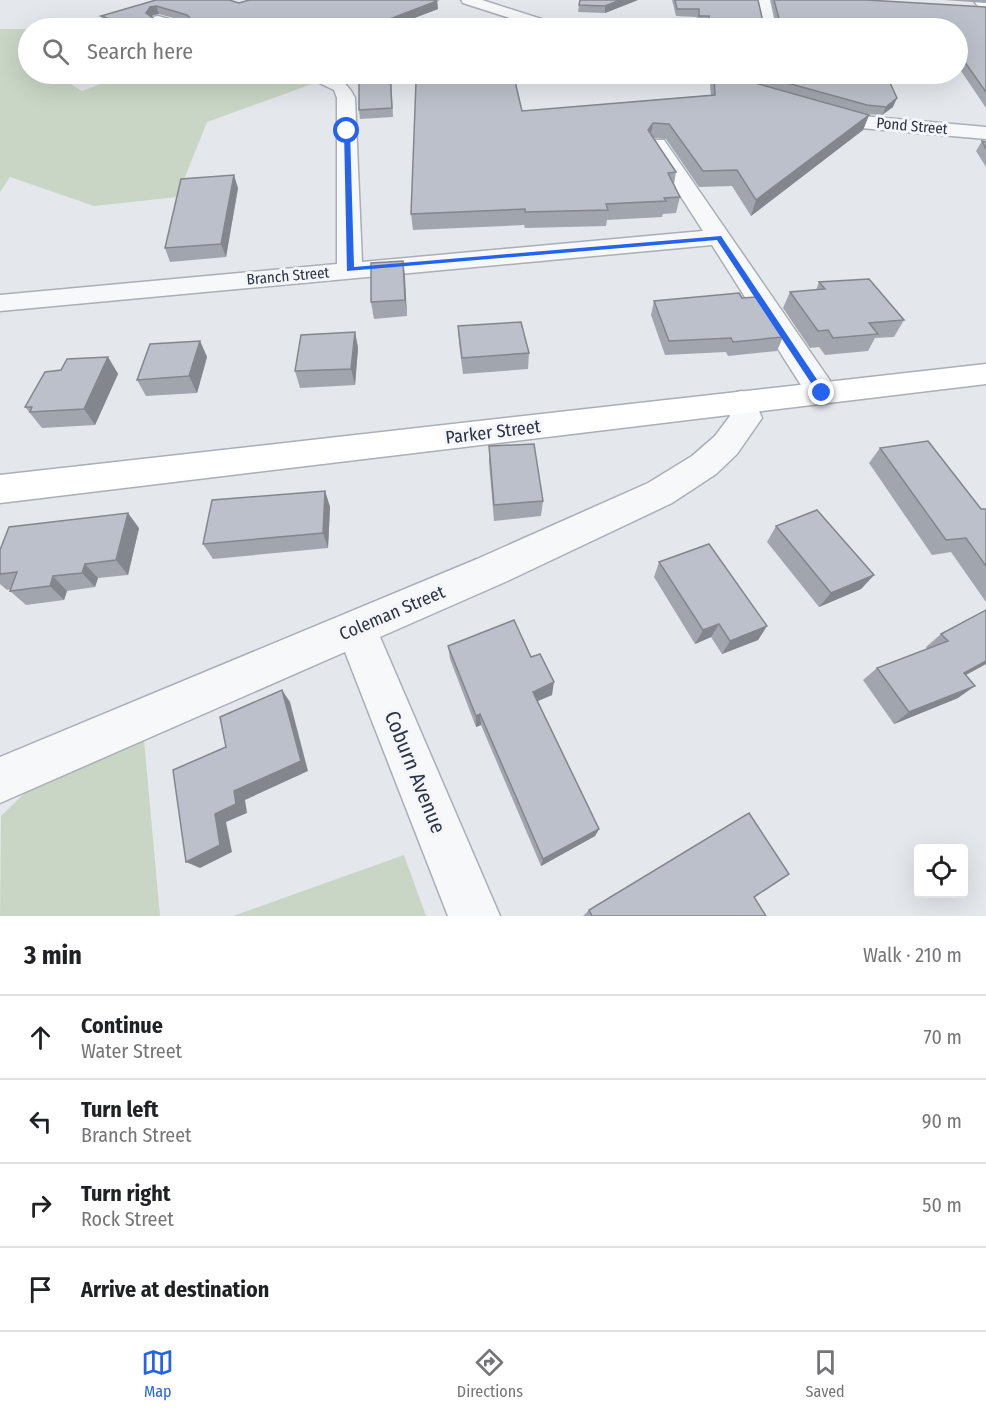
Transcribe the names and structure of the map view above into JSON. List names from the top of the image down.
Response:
{
  "streets": {
    "main road": ["Parker Street"],
    "street": [
      "Pond Street",
      "Branch Street",
      "Coleman Street",
      "Coburn Avenue"
    ]
  },
  "crossings": [
    ["Parker Street", "Coleman Street"],
    ["Coleman Street", "Coburn Avenue"]
  ],
  "page": {
    "search": "Search here",
    "heading": ["3 min", "Walk · 210 m"],
    "list": [
      ["Continue", "Water Street", "70 m"],
      ["Turn left", "Branch Street", "90 m"],
      ["Turn right", "Rock Street", "50 m"],
      "Arrive at destination"
    ],
    "nav": ["Map", "Directions", "Saved"]
  }
}
